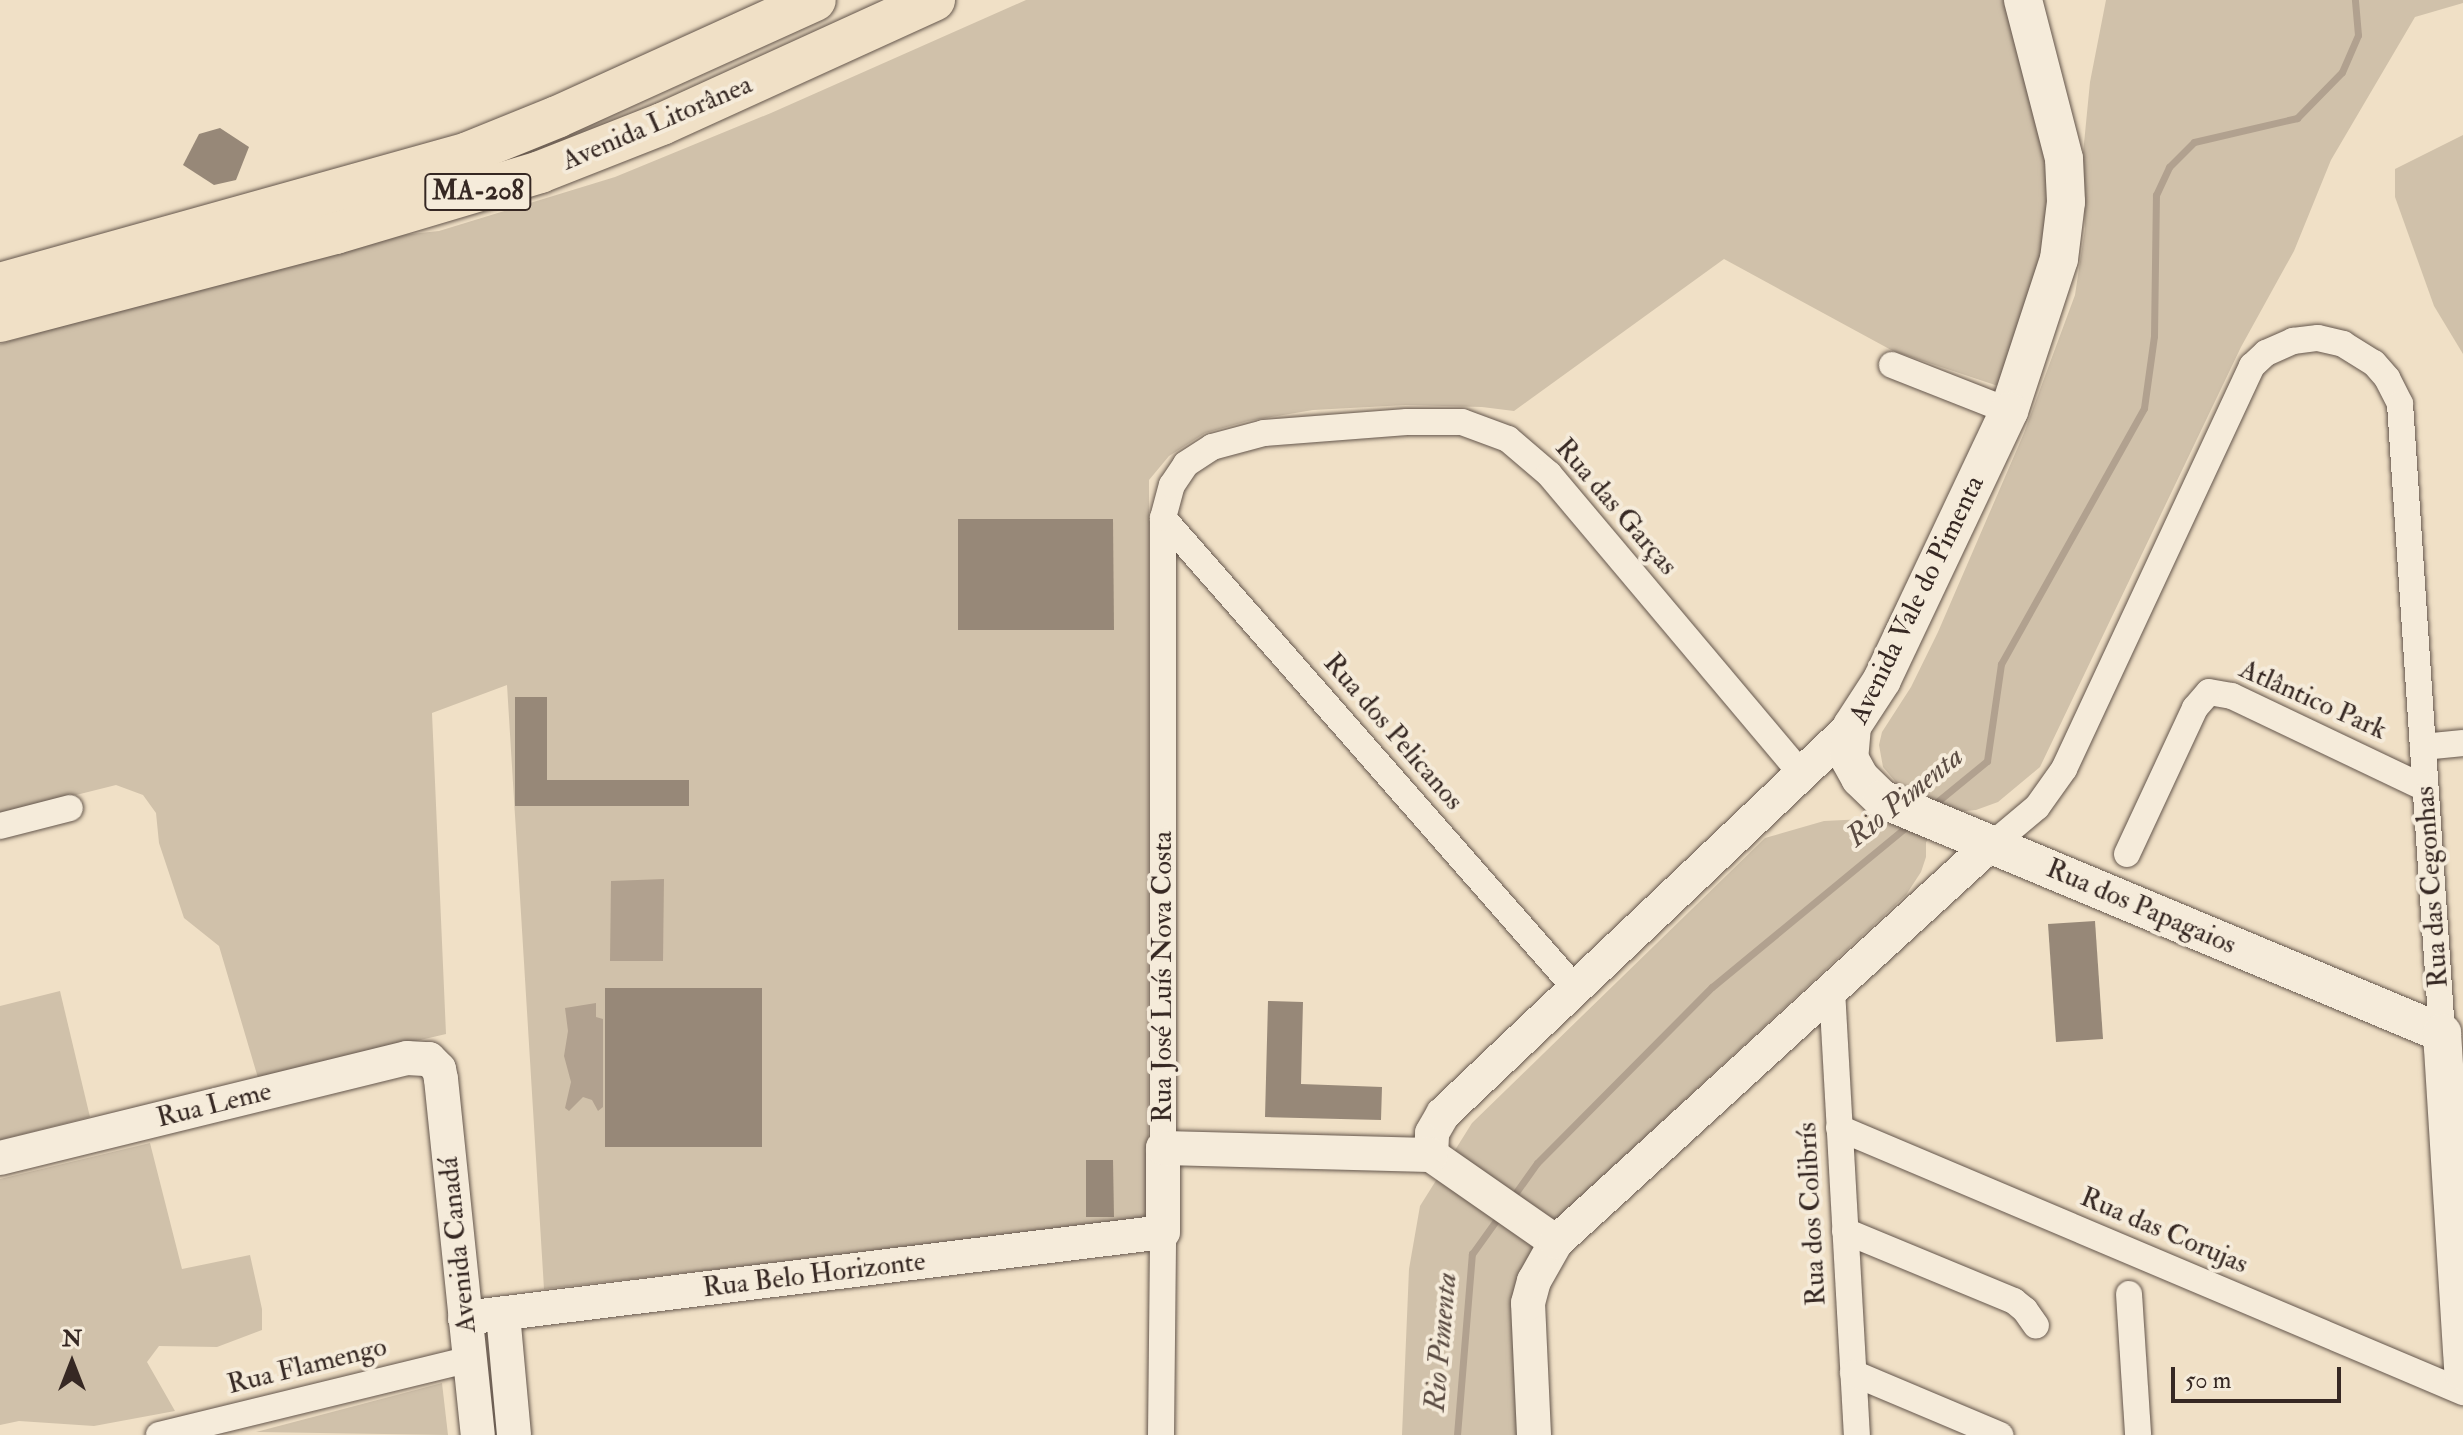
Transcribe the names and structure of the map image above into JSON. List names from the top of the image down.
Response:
{
  "streets": {
    "main road": [
      "Avenida Litorânea",
      "MA-208",
      "Avenida Vale do Pimenta",
      "Rua das Cegonhas",
      "Rua dos Papagaios"
    ],
    "street": [
      "Rua das Garças",
      "Atlântico Park",
      "Rua dos Pelicanos",
      "Rua José Luís Nova Costa",
      "Rua Leme",
      "Rua dos Colibrís",
      "Rua das Corujas",
      "Avenida Canadá",
      "Rua Belo Horizonte",
      "Rua Flamengo"
    ]
  },
  "crossings": [
    ["Rua das Garças", "Avenida Vale do Pimenta"],
    ["Rua das Garças", "Rua dos Pelicanos"],
    ["Rua das Garças", "Rua José Luís Nova Costa"],
    ["Avenida Vale do Pimenta", "Rua dos Papagaios"],
    ["Atlântico Park", "Rua das Cegonhas"],
    ["Rua dos Pelicanos", "Rua José Luís Nova Costa"],
    ["Rua das Cegonhas", "Rua dos Papagaios"],
    ["Rua José Luís Nova Costa", "Rua Belo Horizonte"],
    ["Rua Leme", "Avenida Canadá"],
    ["Rua dos Colibrís", "Rua das Corujas"],
    ["Avenida Canadá", "Rua Belo Horizonte"],
    ["Avenida Canadá", "Rua Flamengo"]
  ],
  "water": ["Rio Pimenta"],
  "scale_bar": "50 m",
  "north": "top"
}
